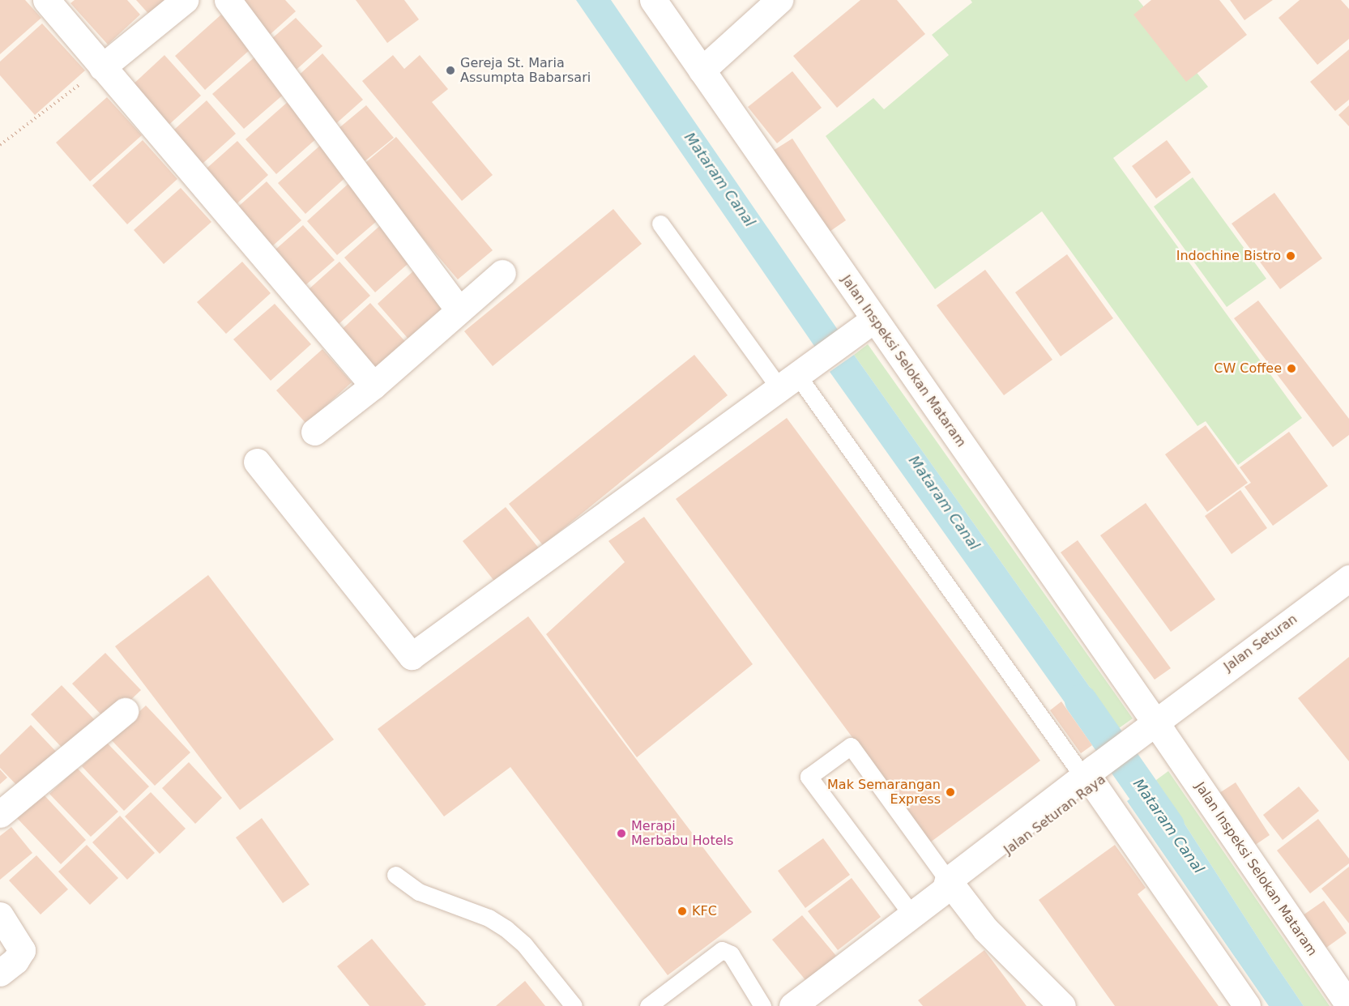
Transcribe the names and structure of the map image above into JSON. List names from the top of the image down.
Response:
{
  "streets": {
    "street": ["Jalan Inspeksi Selokan Mataram", "Jalan Seturan", "Jalan Seturan Raya"]
  },
  "crossings": [
    ["Jalan Inspeksi Selokan Mataram", "Jalan Seturan"],
    ["Jalan Inspeksi Selokan Mataram", "Jalan Seturan Raya"],
    ["Jalan Seturan", "Jalan Seturan Raya"]
  ],
  "water": ["Mataram Canal"],
  "places": [
    "Gereja St. Maria Assumpta Babarsari",
    "Indochine Bistro",
    "CW Coffee",
    "Mak Semarangan Express",
    "Merapi Merbabu Hotels",
    "KFC"
  ]
}
